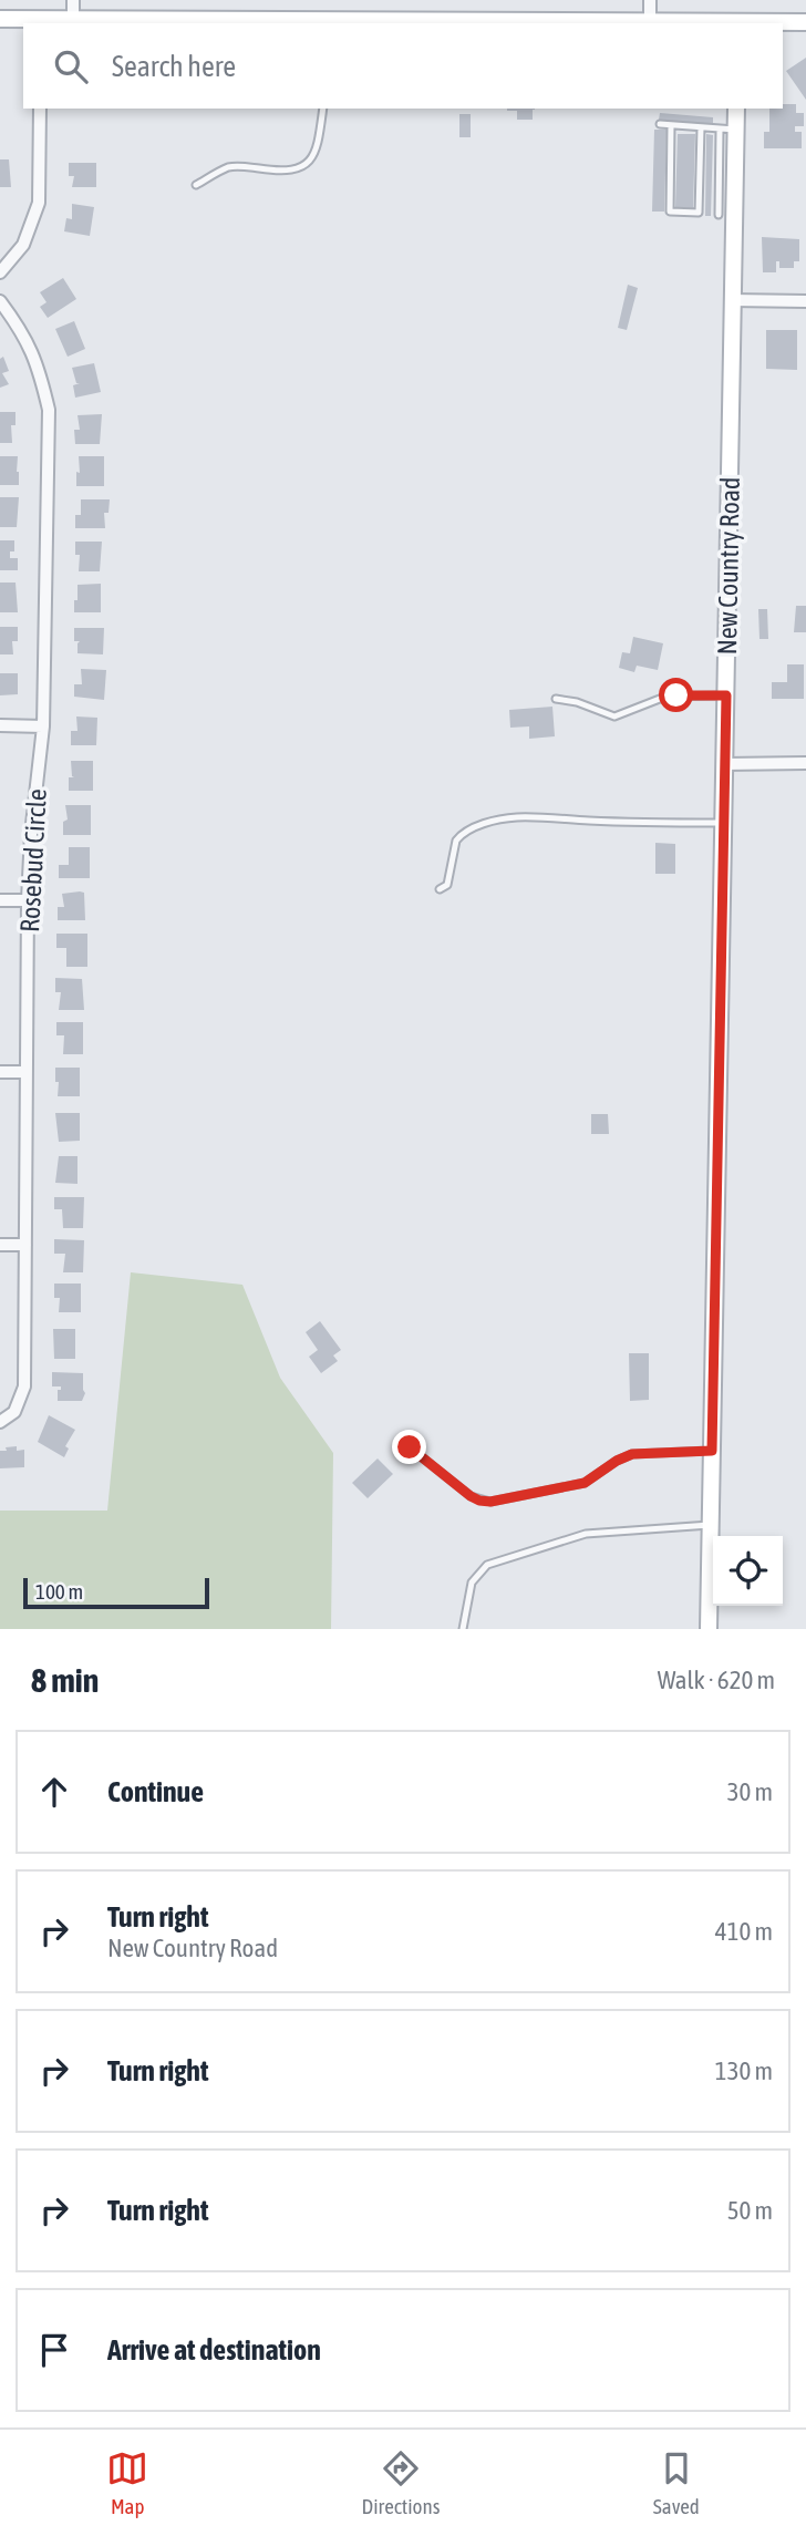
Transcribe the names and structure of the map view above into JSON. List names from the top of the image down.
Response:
{
  "streets": {
    "street": ["New Country Road", "Rosebud Circle"]
  },
  "scale_bar": "100 m",
  "page": {
    "search": "Search here",
    "scale": "100 m",
    "heading": ["8 min", "Walk · 620 m"],
    "list": [
      ["Continue", "30 m"],
      ["Turn right", "New Country Road", "410 m"],
      ["Turn right", "130 m"],
      ["Turn right", "50 m"],
      "Arrive at destination"
    ],
    "nav": ["Map", "Directions", "Saved"]
  }
}
